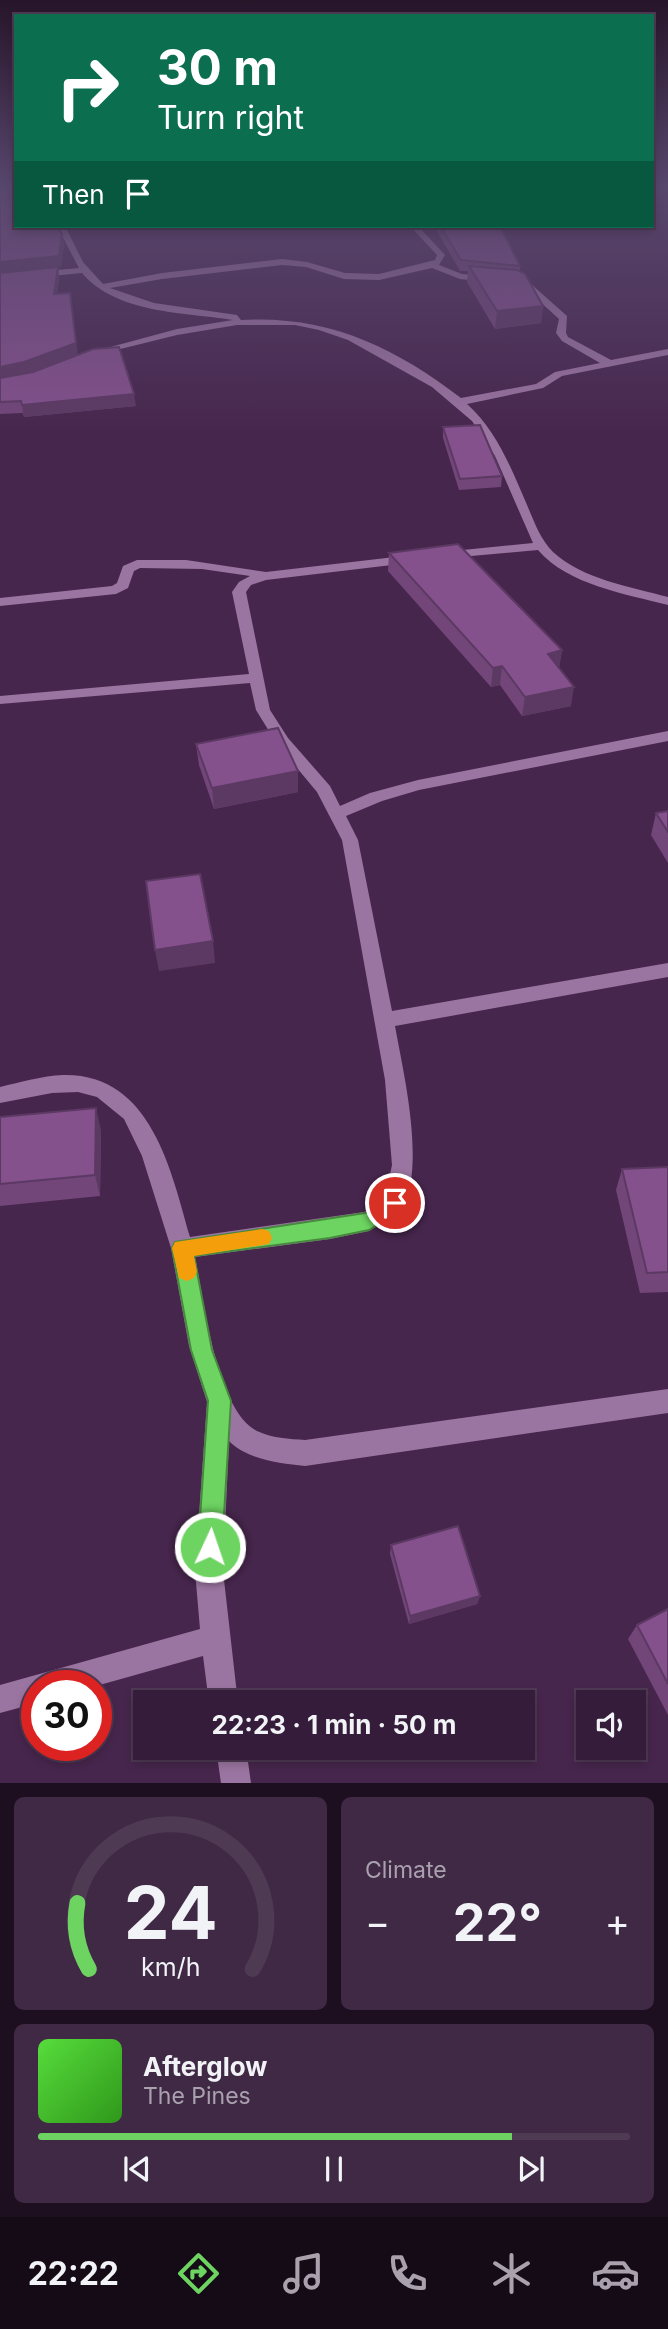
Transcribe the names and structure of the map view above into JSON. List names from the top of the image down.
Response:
{
  "page": {
    "turn": ["30 m", "Turn right"],
    "then": "Then",
    "limit": "30",
    "trip": "22:23 · 1 min · 50 m",
    "tile": "Climate",
    "heat": ["−", "22°", "+"],
    "song": ["Afterglow", "The Pines"],
    "tabs": "22:22",
    "gauge": ["24", "km/h"]
  }
}
